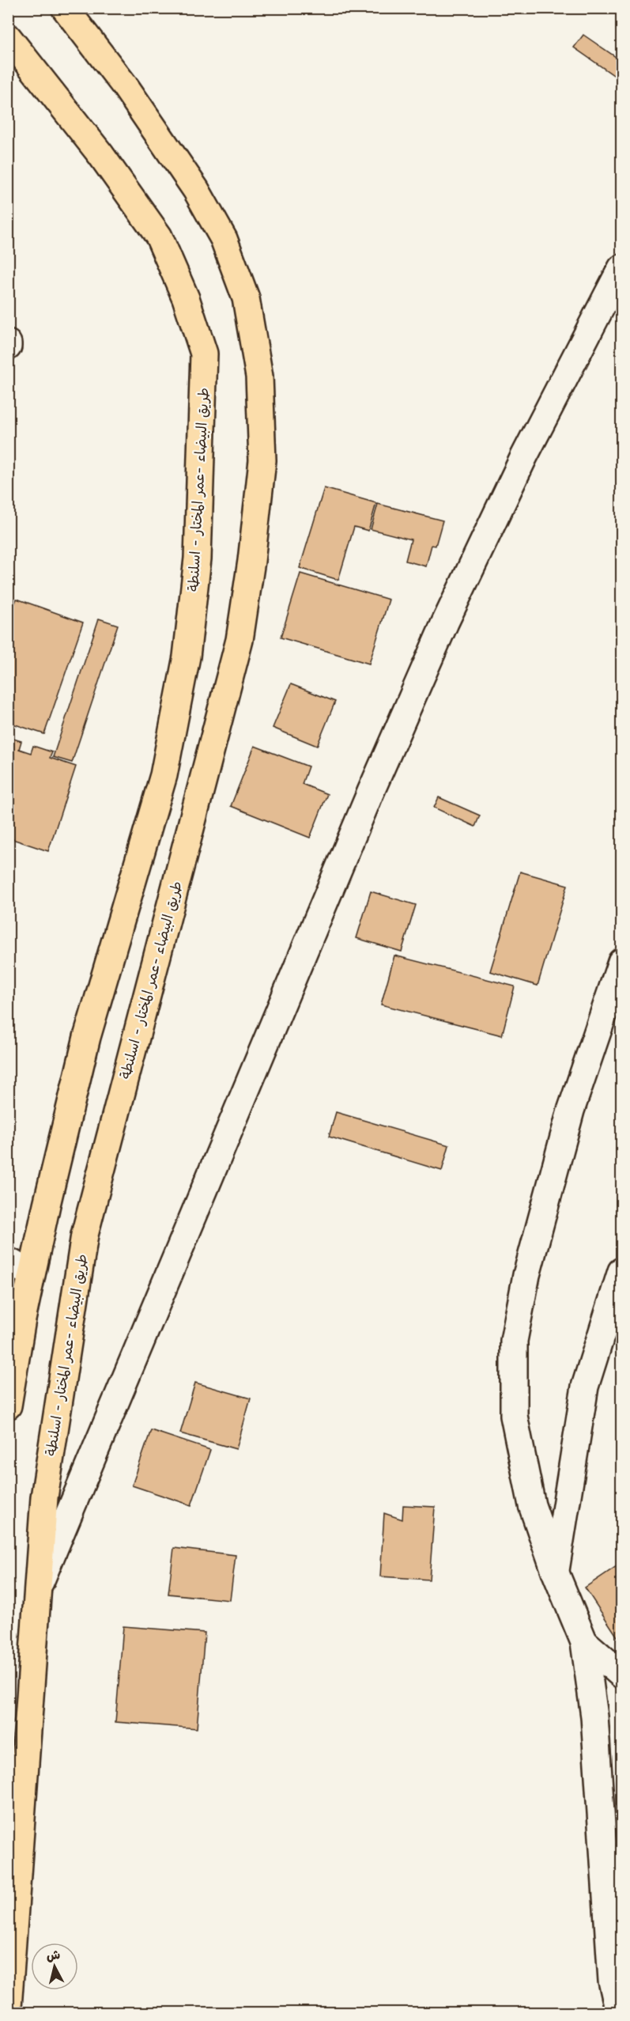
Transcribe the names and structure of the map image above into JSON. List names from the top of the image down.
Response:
{
  "streets": {
    "main road": ["طريق البيضاء -عمر المختار - اسلنطة"]
  },
  "north": "top"
}
